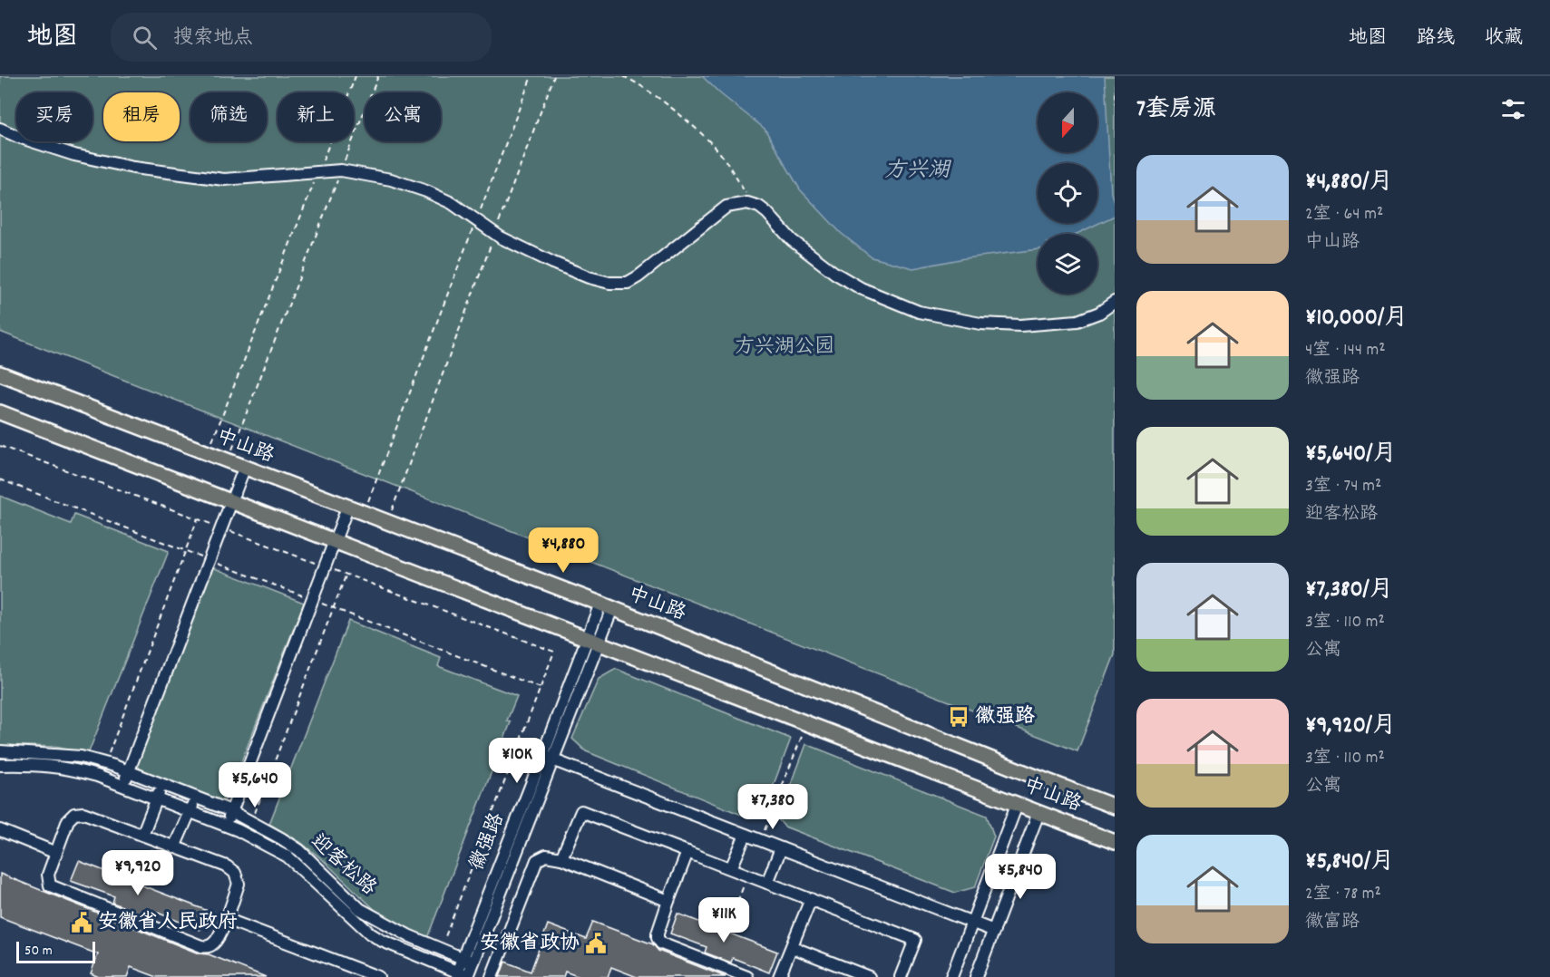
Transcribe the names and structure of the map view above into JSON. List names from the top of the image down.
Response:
{
  "streets": {
    "main road": ["中山路"],
    "street": ["徽强路", "迎客松路"]
  },
  "crossings": [
    ["中山路", "徽强路"],
    ["徽强路", "迎客松路"]
  ],
  "water": ["方兴湖"],
  "parks": ["方兴湖公园"],
  "places": {
    "bus stop": ["徽强路"],
    "public building": ["安徽省人民政府", "安徽省政协"]
  },
  "scale_bar": "50 m",
  "north": "bottom",
  "page": {
    "header": "地图",
    "search": "搜索地点",
    "nav": ["地图", "路线", "收藏"],
    "heading": "7套房源",
    "chip": [
      "买房",
      "租房",
      "筛选",
      "新上",
      "公寓"
    ],
    "list": [
      {
        "name": "¥4,880/月",
        "note": "2室 · 64 m² · 中山路"
      },
      {
        "name": "¥10,000/月",
        "note": "4室 · 144 m² · 徽强路"
      },
      {
        "name": "¥5,640/月",
        "note": "3室 · 74 m² · 迎客松路"
      },
      {
        "name": "¥7,380/月",
        "note": "3室 · 110 m² · 公寓"
      },
      {
        "name": "¥9,920/月",
        "note": "3室 · 110 m² · 公寓"
      },
      {
        "name": "¥5,840/月",
        "note": "2室 · 78 m² · 徽富路"
      }
    ],
    "price": [
      "¥4,880",
      "¥10K",
      "¥5,640",
      "¥7,380",
      "¥9,920",
      "¥5,840",
      "¥11K"
    ],
    "scale": "50 m"
  }
}
